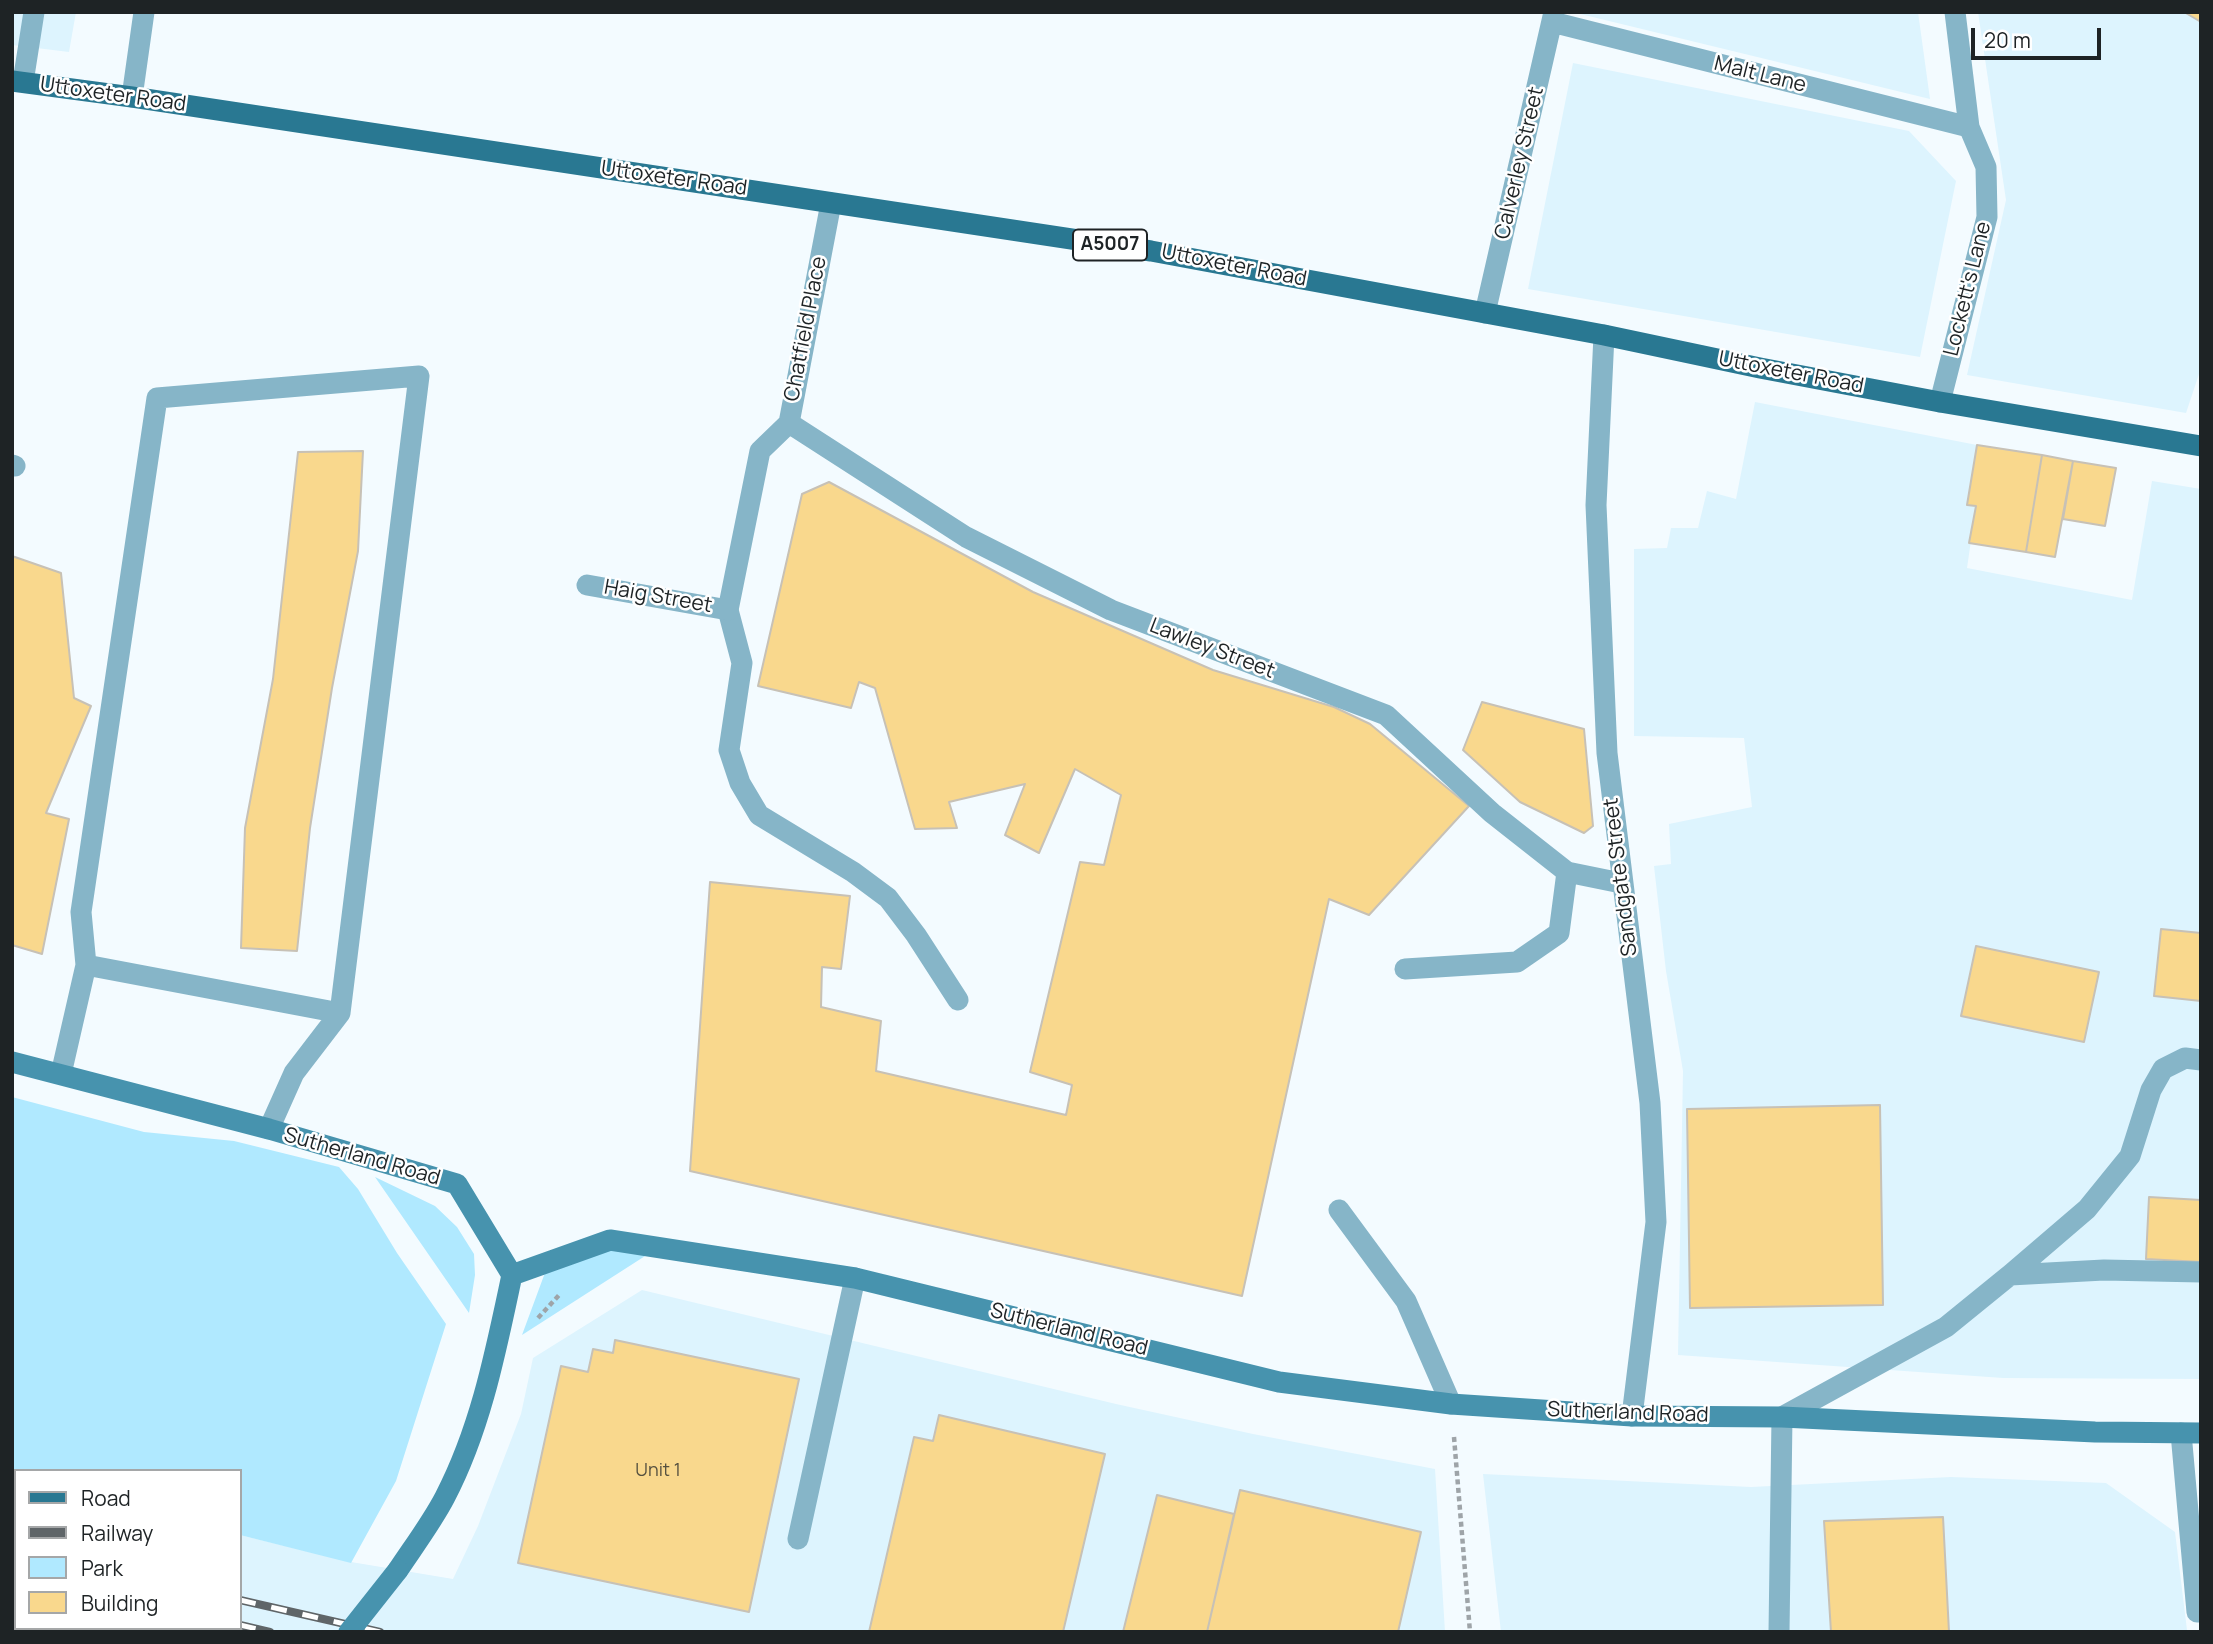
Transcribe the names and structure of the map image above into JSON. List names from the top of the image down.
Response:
{
  "streets": {
    "main road": ["Uttoxeter Road", "A5007"],
    "street": [
      "Malt Lane",
      "Calverley Street",
      "Lockett's Lane",
      "Chatfield Place",
      "Haig Street",
      "Lawley Street",
      "Sandgate Street",
      "Sutherland Road"
    ]
  },
  "crossings": [
    ["Malt Lane", "Calverley Street"],
    ["Malt Lane", "Lockett's Lane"],
    ["Uttoxeter Road", "Calverley Street"],
    ["Uttoxeter Road", "Lockett's Lane"],
    ["Uttoxeter Road", "Chatfield Place"],
    ["Uttoxeter Road", "Sandgate Street"],
    ["Chatfield Place", "Haig Street"],
    ["Chatfield Place", "Lawley Street"],
    ["Lawley Street", "Sandgate Street"],
    ["Sandgate Street", "Sutherland Road"]
  ],
  "house_numbers": ["Unit 1"],
  "legend": [
    "Road",
    "Railway",
    "Park",
    "Building"
  ],
  "scale_bar": "20 m"
}
